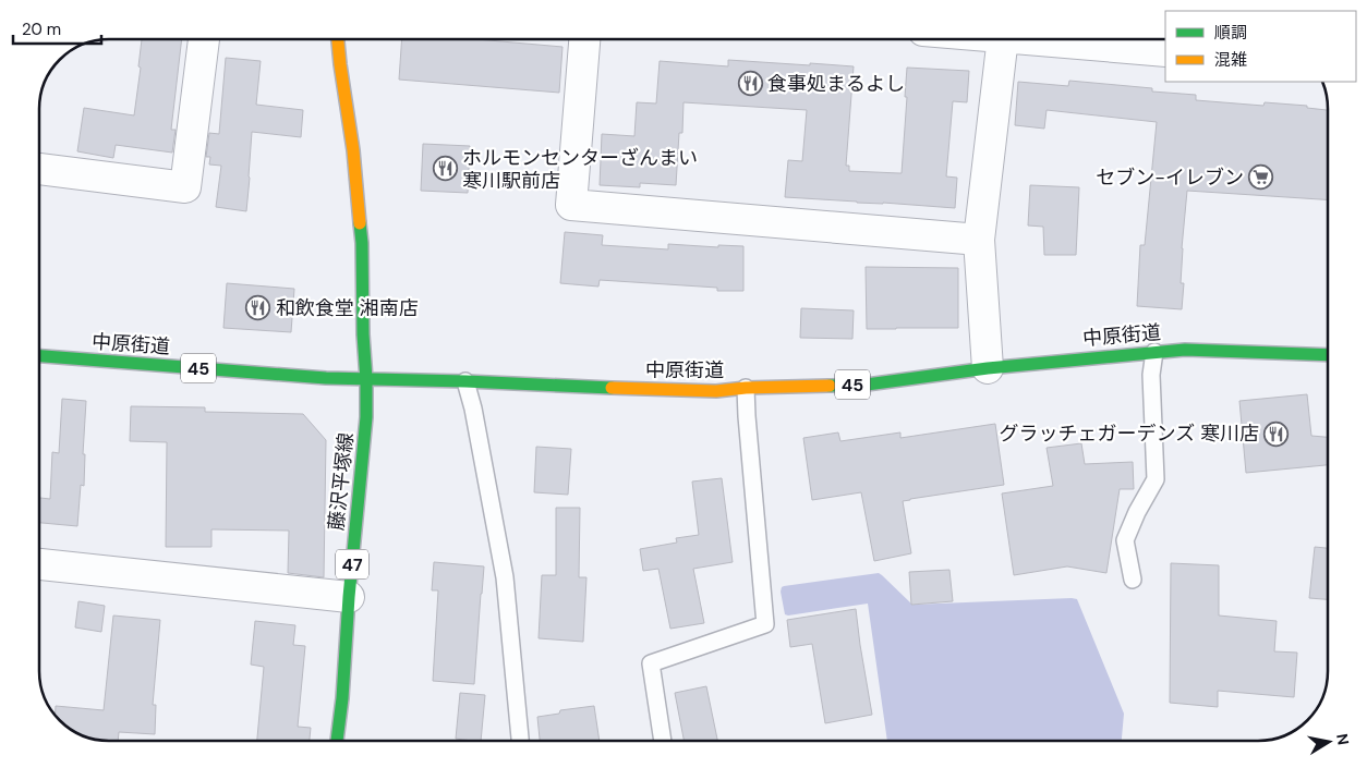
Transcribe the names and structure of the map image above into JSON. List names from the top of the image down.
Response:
{
  "streets": {
    "main road": [
      "中原街道",
      "45",
      "藤沢平塚線",
      "47"
    ]
  },
  "crossings": [
    ["中原街道", "藤沢平塚線"]
  ],
  "places": {
    "restaurant": [
      "食事処まるよし",
      "ホルモンセンターざんまい 寒川駅前店",
      "和飲食堂 湘南店",
      "グラッチェガーデンズ 寒川店"
    ],
    "supermarket": ["セブン-イレブン"]
  },
  "legend": ["順調", "混雑"],
  "scale_bar": "20 m",
  "north": "right"
}
